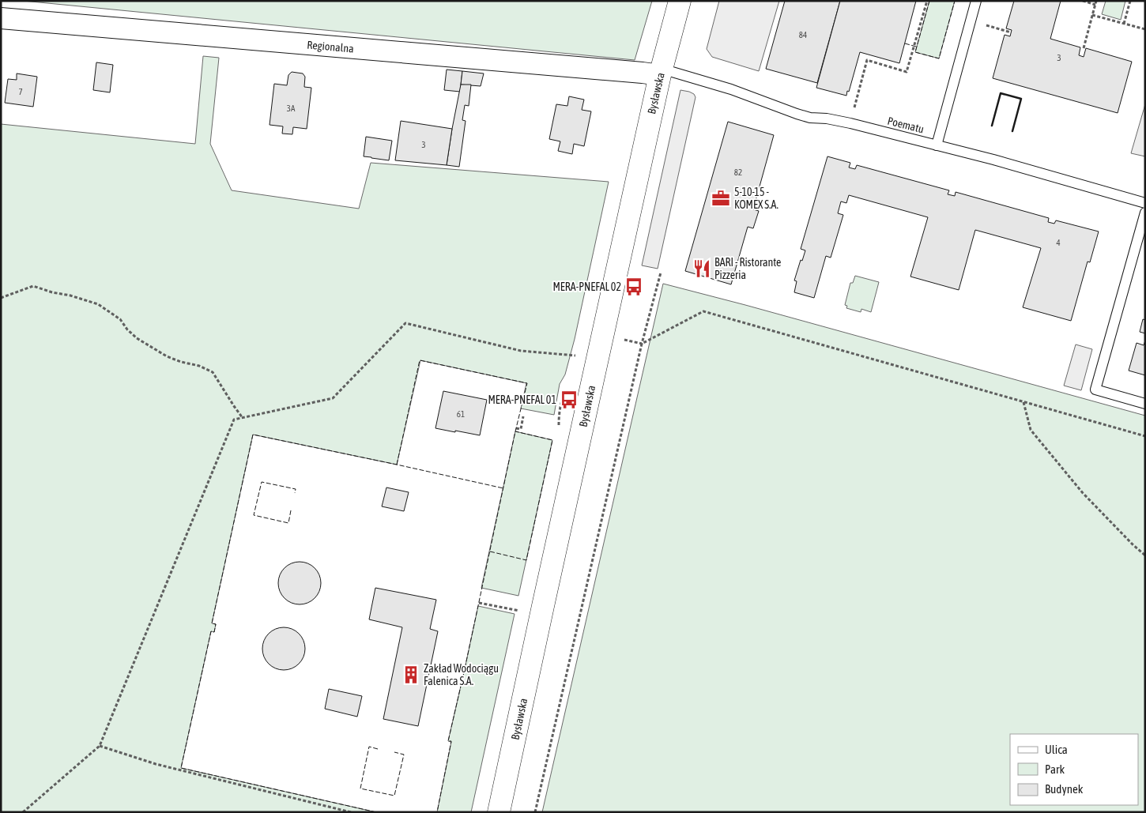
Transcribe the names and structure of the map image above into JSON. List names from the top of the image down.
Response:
{
  "streets": {
    "street": ["Regionalna", "Bysławska"],
    "lane": ["Poematu"]
  },
  "crossings": [
    ["Regionalna", "Bysławska"],
    ["Regionalna", "Poematu"],
    ["Bysławska", "Poematu"]
  ],
  "places": {
    "office": ["5-10-15 - KOMEX S.A."],
    "restaurant": ["BARI - Ristorante Pizzeria"],
    "bus stop": ["MERA-PNEFAL 02", "MERA-PNEFAL 01"],
    "building": ["Zakład Wodociągu Falenica S.A."]
  },
  "house_numbers": [
    "84",
    "3",
    "7",
    "3A",
    "3",
    "82",
    "4",
    "61"
  ],
  "legend": ["Ulica", "Park", "Budynek"]
}
